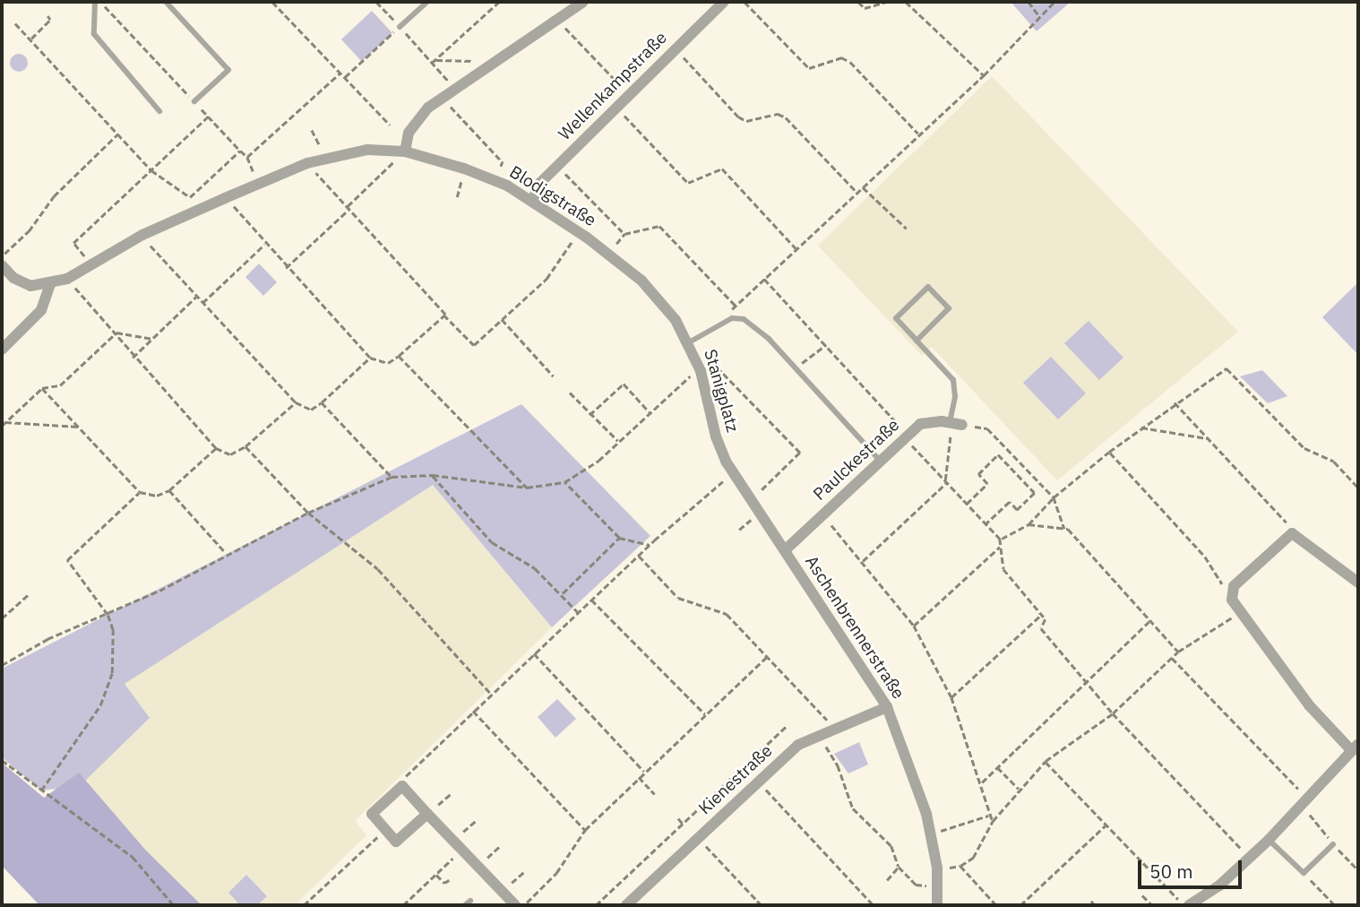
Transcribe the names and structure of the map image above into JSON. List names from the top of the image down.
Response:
{
  "streets": {
    "street": [
      "Wellenkampstraße",
      "Blodigstraße",
      "Stanigplatz",
      "Paulckestraße",
      "Aschenbrennerstraße",
      "Kienestraße"
    ]
  },
  "crossings": [
    ["Wellenkampstraße", "Blodigstraße"],
    ["Blodigstraße", "Stanigplatz"],
    ["Stanigplatz", "Paulckestraße"],
    ["Stanigplatz", "Aschenbrennerstraße"],
    ["Paulckestraße", "Aschenbrennerstraße"],
    ["Aschenbrennerstraße", "Kienestraße"]
  ],
  "scale_bar": "50 m"
}
